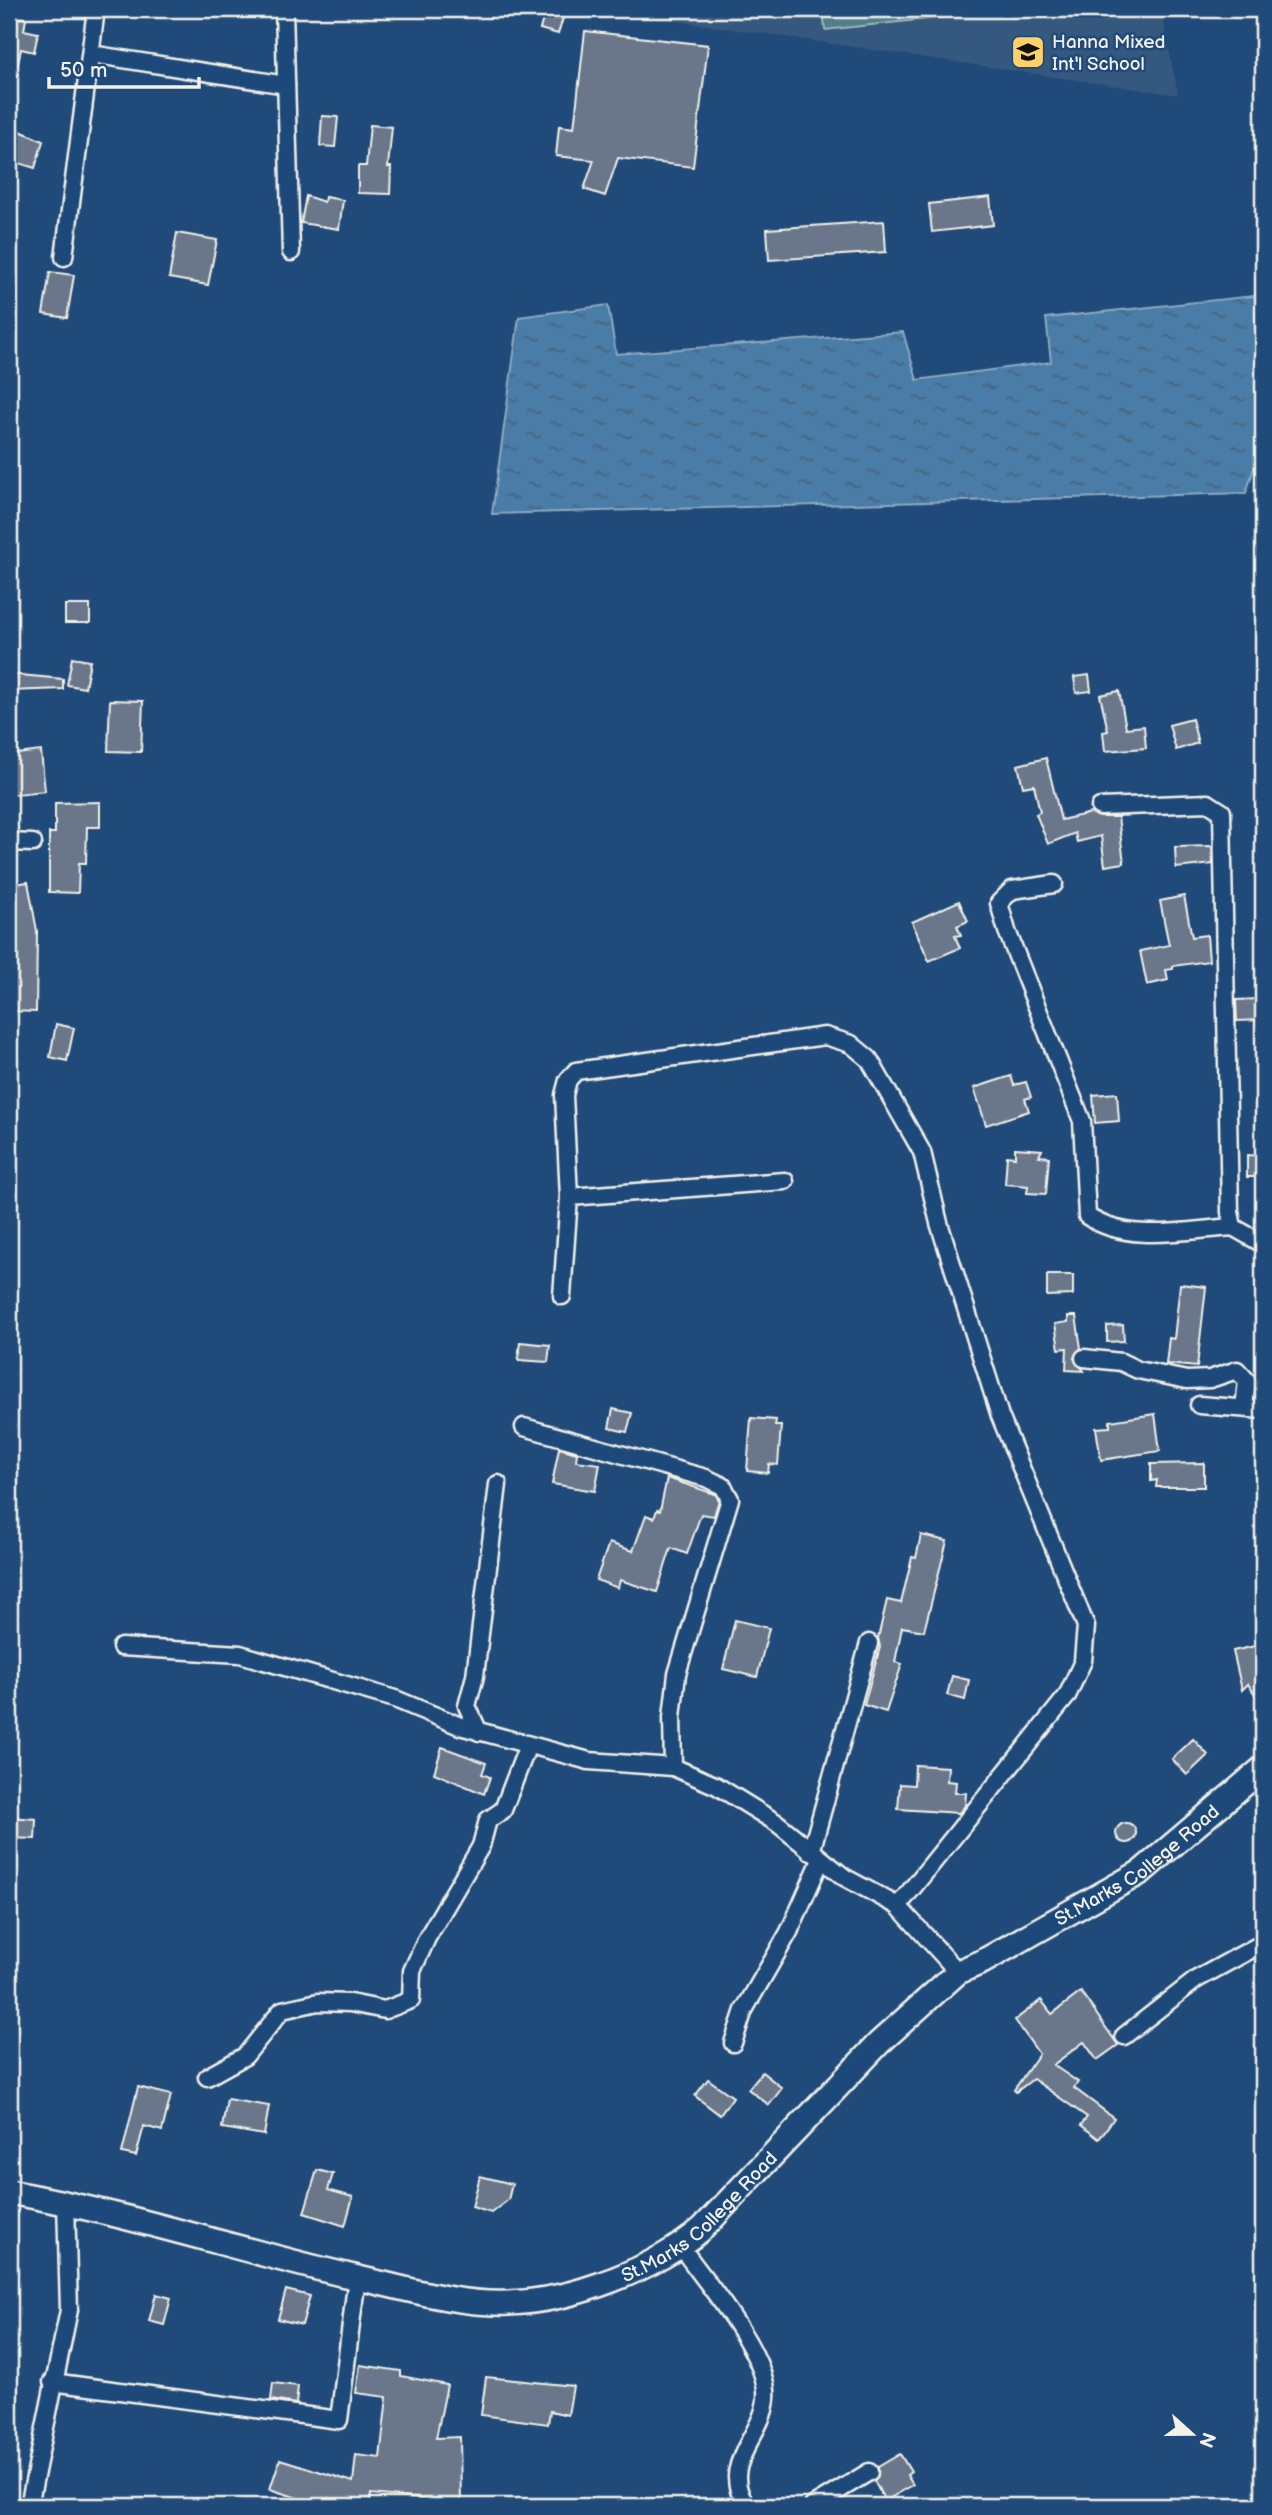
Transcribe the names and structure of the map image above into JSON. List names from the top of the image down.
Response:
{
  "streets": {
    "main road": ["St.Marks College Road"]
  },
  "places": {
    "school or university": ["Hanna Mixed Int'l School"]
  },
  "scale_bar": "50 m",
  "north": "right"
}
